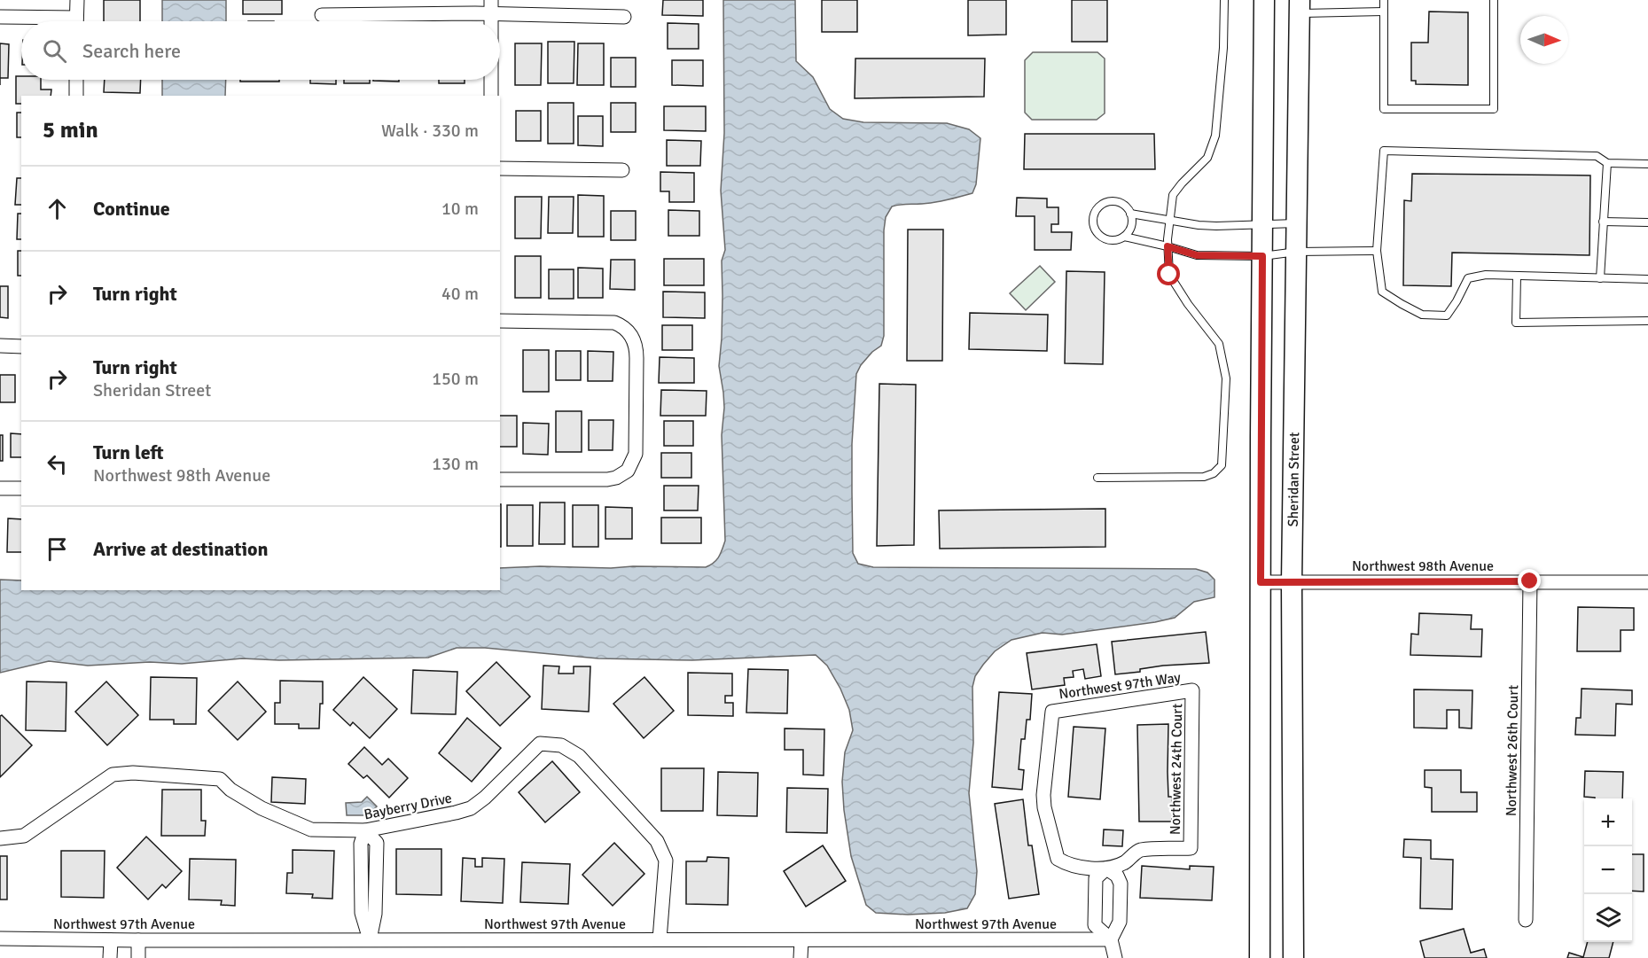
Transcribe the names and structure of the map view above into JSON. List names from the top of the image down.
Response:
{
  "streets": {
    "main road": ["Sheridan Street"],
    "street": [
      "Northwest 98th Avenue",
      "Northwest 97th Way",
      "Northwest 26th Court",
      "Northwest 24th Court",
      "Bayberry Drive",
      "Northwest 97th Avenue"
    ]
  },
  "crossings": [
    ["Sheridan Street", "Northwest 98th Avenue"],
    ["Northwest 98th Avenue", "Northwest 26th Court"],
    ["Northwest 97th Way", "Northwest 24th Court"],
    ["Bayberry Drive", "Northwest 97th Avenue"]
  ],
  "north": "right",
  "page": {
    "search": "Search here",
    "heading": ["5 min", "Walk · 330 m"],
    "list": [
      ["Continue", "10 m"],
      ["Turn right", "40 m"],
      ["Turn right", "Sheridan Street", "150 m"],
      ["Turn left", "Northwest 98th Avenue", "130 m"],
      "Arrive at destination"
    ],
    "map_buttons": ["+", "−"]
  }
}
